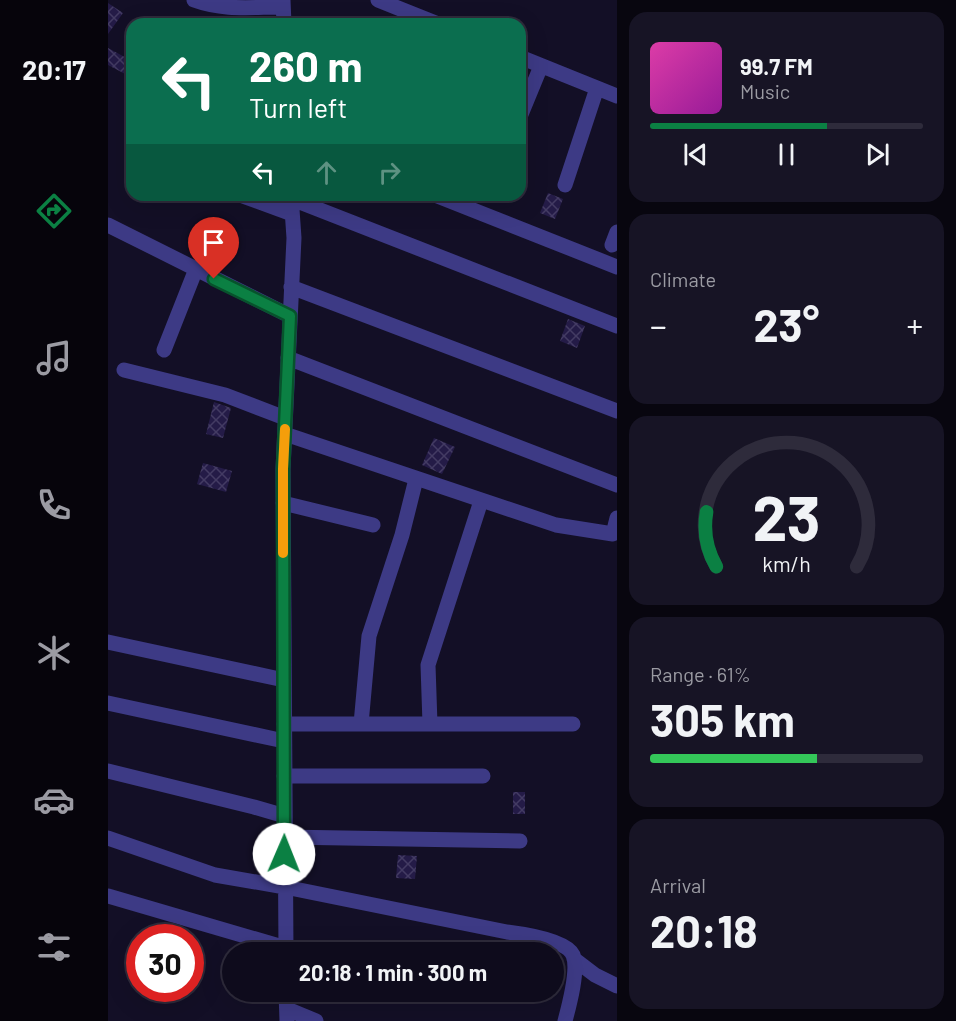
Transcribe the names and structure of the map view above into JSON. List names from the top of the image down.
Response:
{
  "page": {
    "tabs": "20:17",
    "turn": ["260 m", "Turn left"],
    "song": ["99.7 FM", "Music"],
    "tile": [
      "Climate",
      ["Range · 61%", "305 km"],
      ["Arrival", "20:18"]
    ],
    "heat": ["−", "23°", "+"],
    "limit": "30",
    "trip": "20:18 · 1 min · 300 m",
    "gauge": ["23", "km/h"]
  }
}
